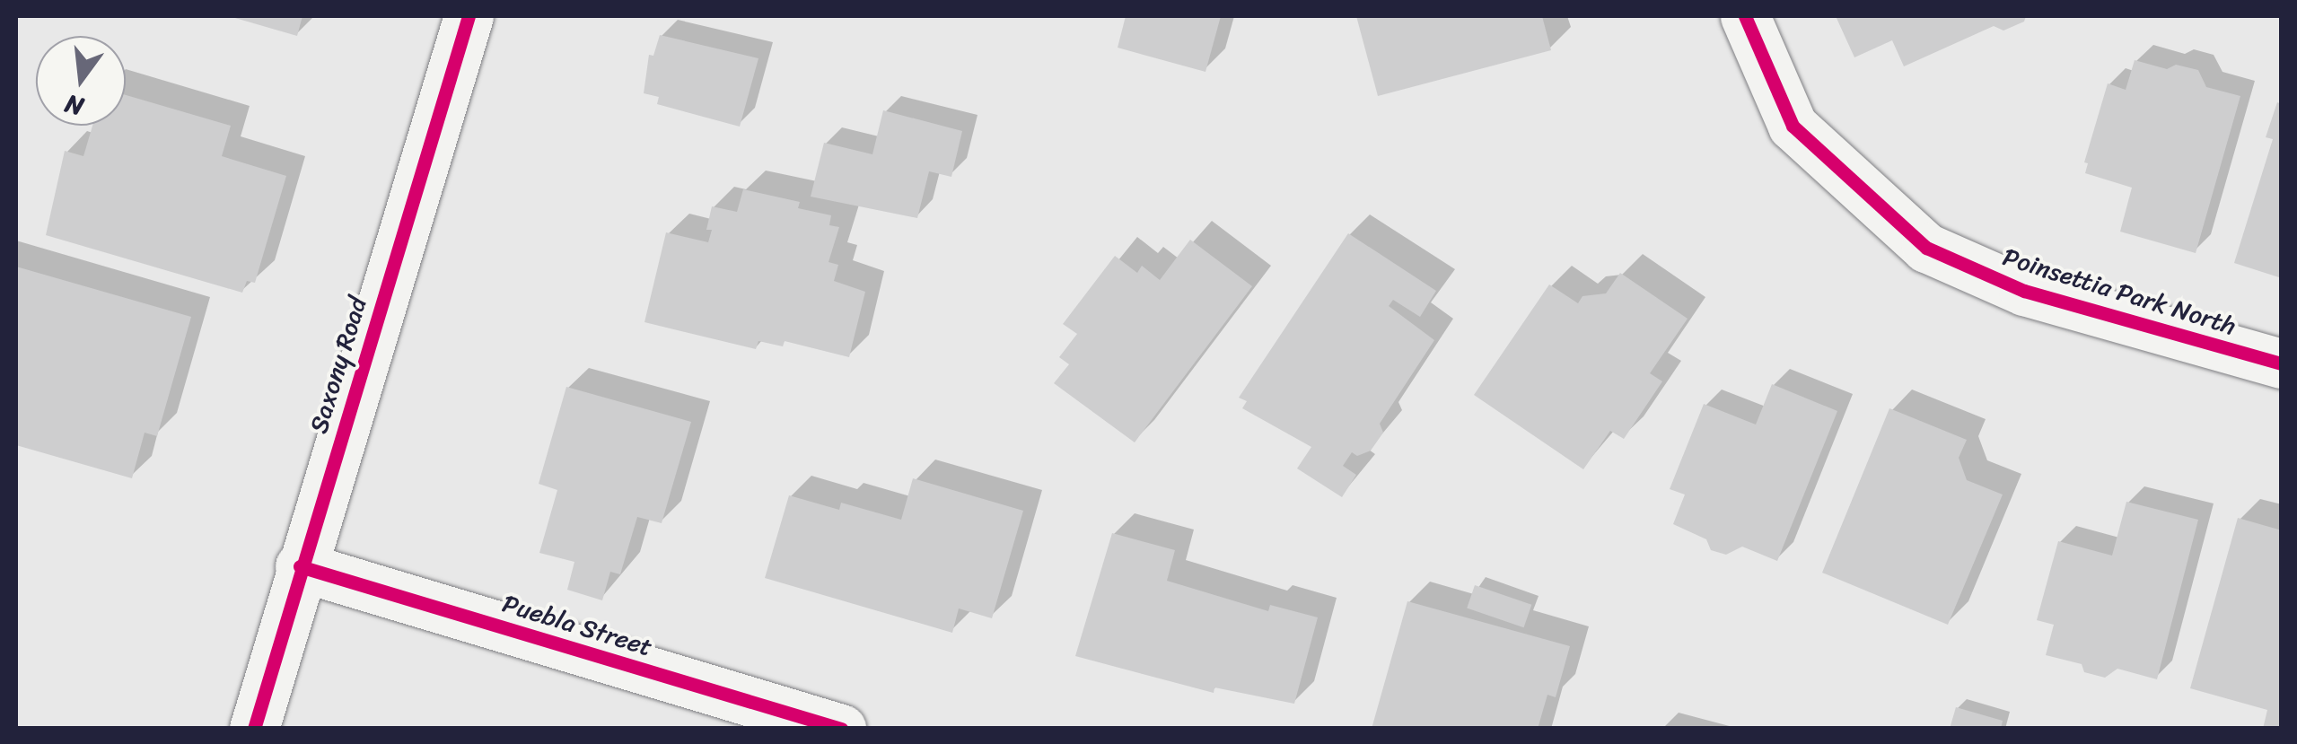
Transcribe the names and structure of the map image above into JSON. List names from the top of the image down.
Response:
{
  "streets": {
    "street": ["Poinsettia Park North", "Saxony Road", "Puebla Street"]
  },
  "crossings": [
    ["Saxony Road", "Puebla Street"]
  ],
  "north": "bottom"
}
